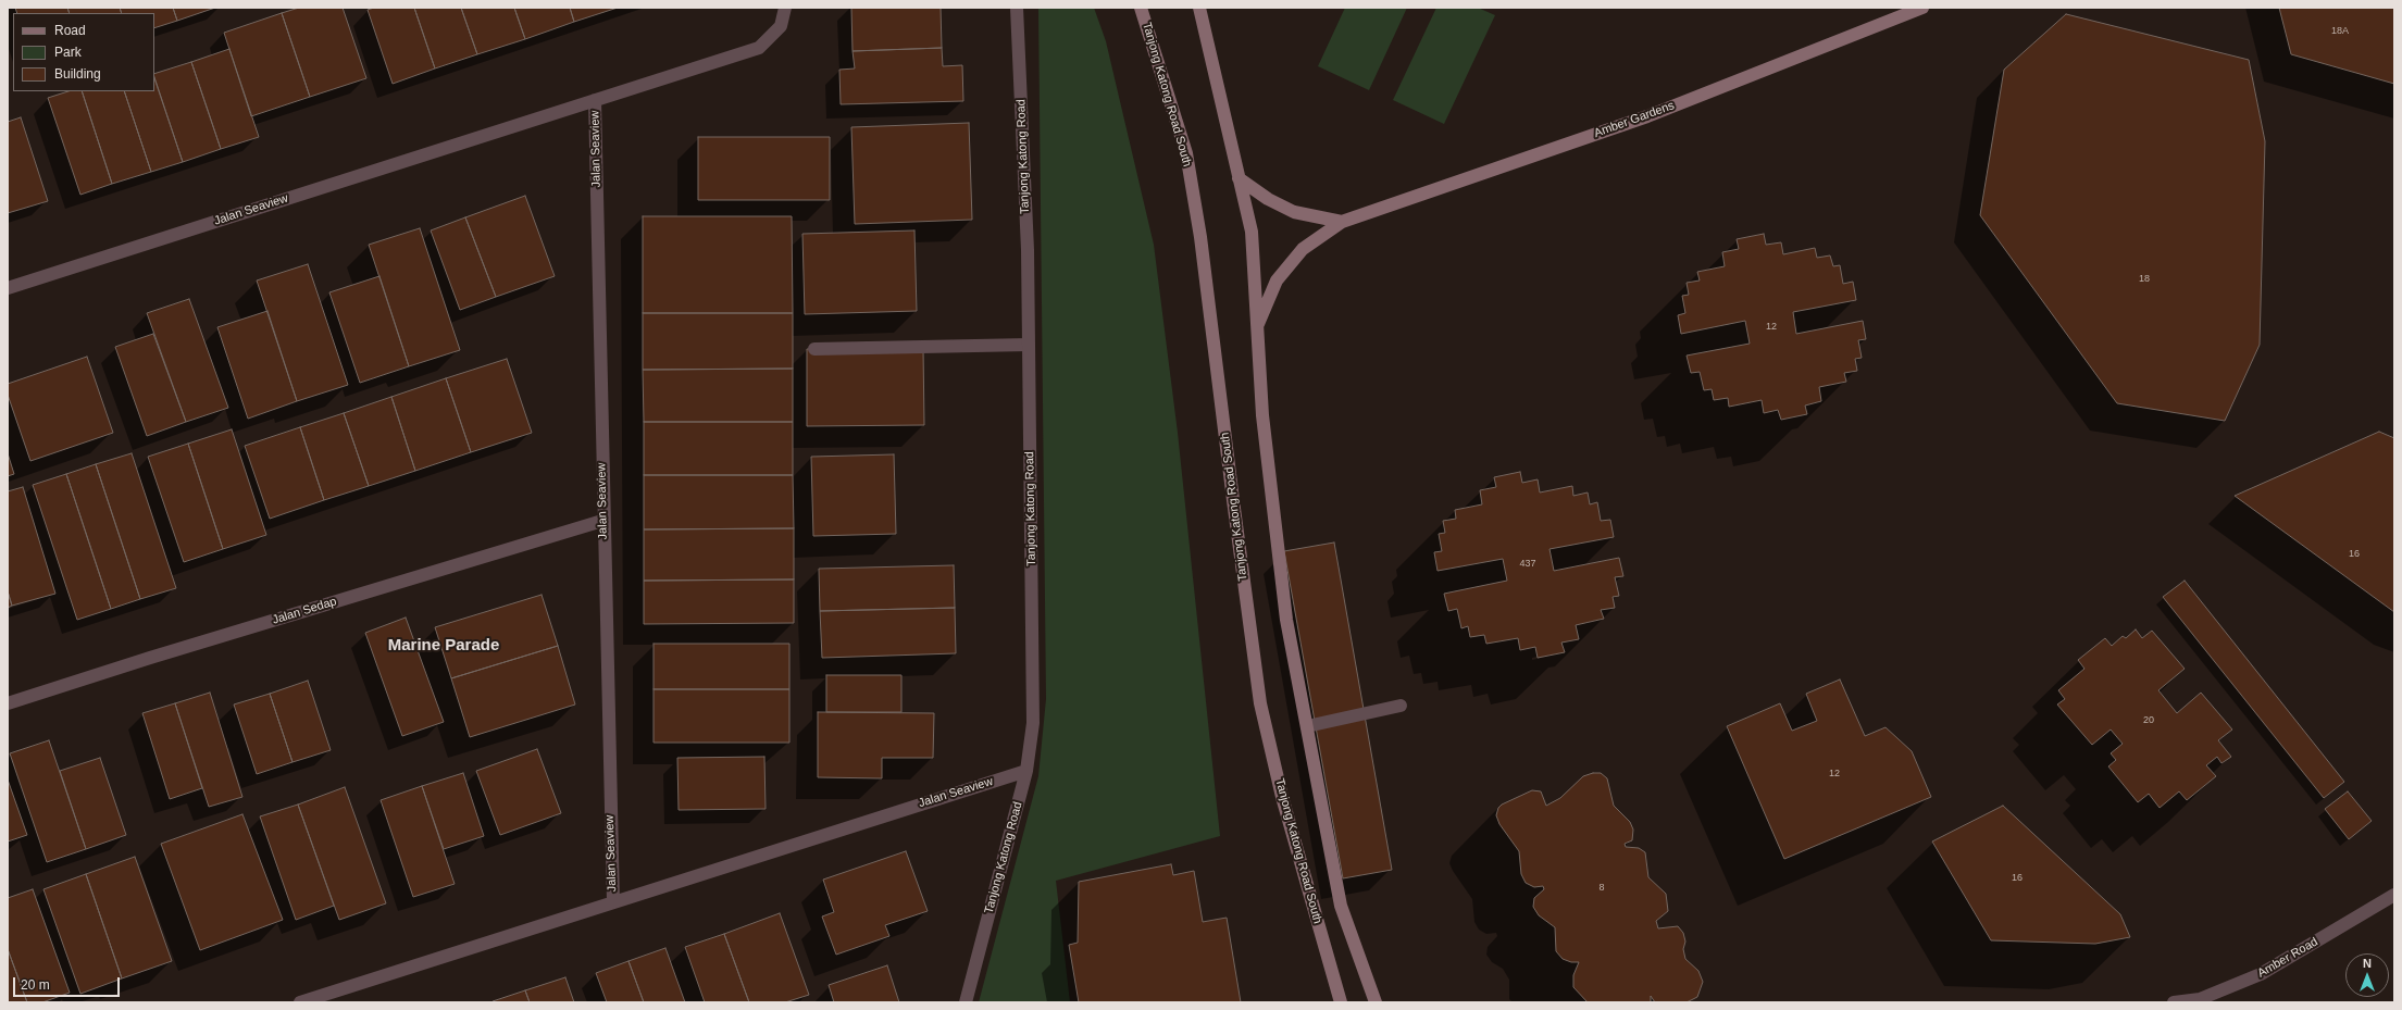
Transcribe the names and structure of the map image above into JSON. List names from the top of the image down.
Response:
{
  "streets": {
    "main road": ["Tanjong Katong Road South", "Amber Gardens"],
    "street": [
      "Jalan Seaview",
      "Tanjong Katong Road",
      "Jalan Sedap",
      "Amber Road"
    ]
  },
  "crossings": [
    ["Jalan Seaview", "Tanjong Katong Road"],
    ["Jalan Seaview", "Jalan Sedap"]
  ],
  "districts": ["Marine Parade"],
  "house_numbers": [
    "18A",
    "18",
    "12",
    "16",
    "437",
    "20",
    "12",
    "16",
    "8"
  ],
  "legend": ["Road", "Park", "Building"],
  "scale_bar": "20 m",
  "north": "top"
}
